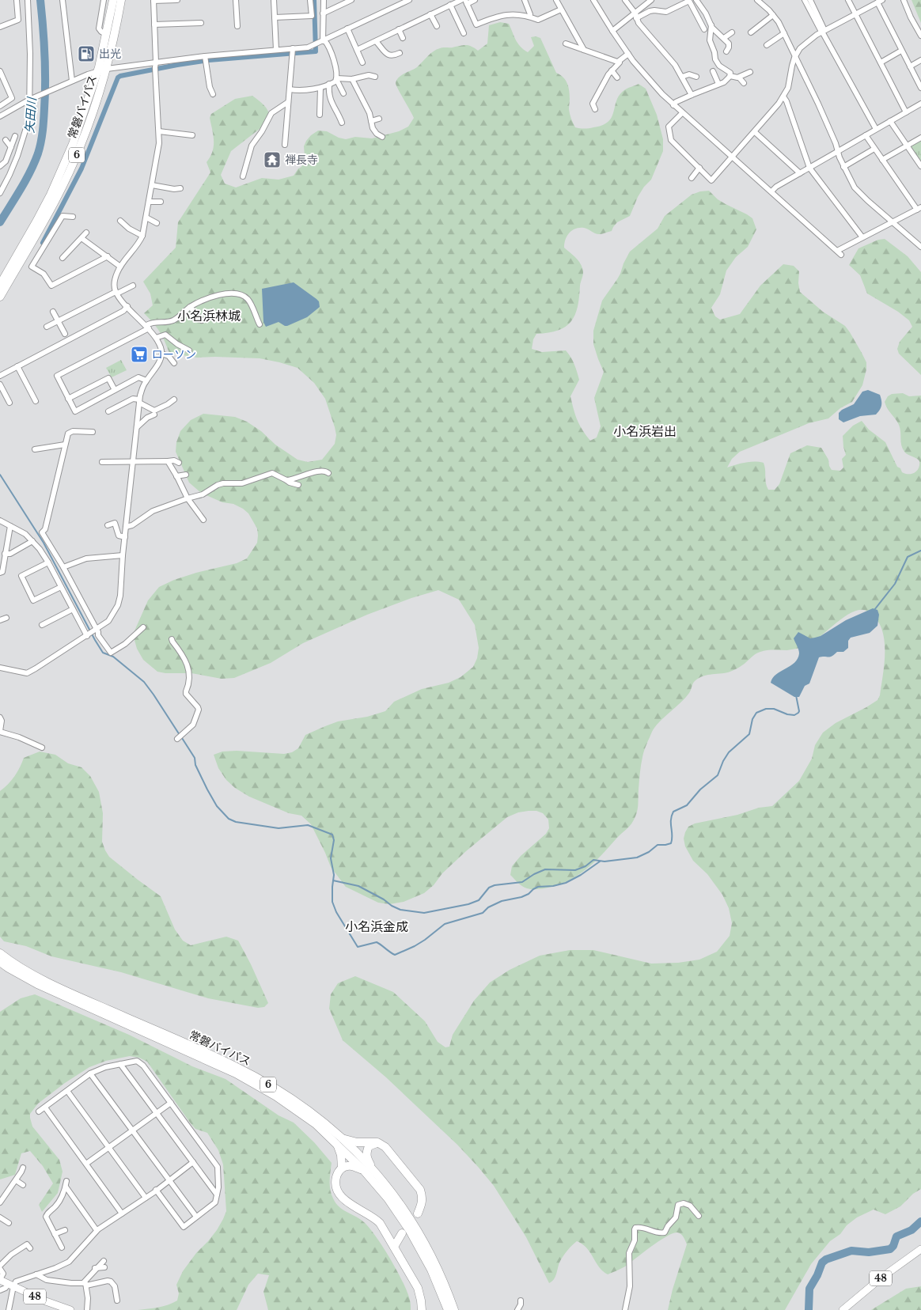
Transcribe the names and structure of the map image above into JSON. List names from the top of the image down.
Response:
{
  "streets": {
    "highway": ["常磐バイパス", "6"],
    "main road": ["48"]
  },
  "districts": ["小名浜林城", "小名浜岩出", "小名浜金成"],
  "water": ["矢田川"],
  "places": {
    "fuel station": ["出光"],
    "temple": ["禅長寺"],
    "supermarket": ["ローソン"]
  }
}
